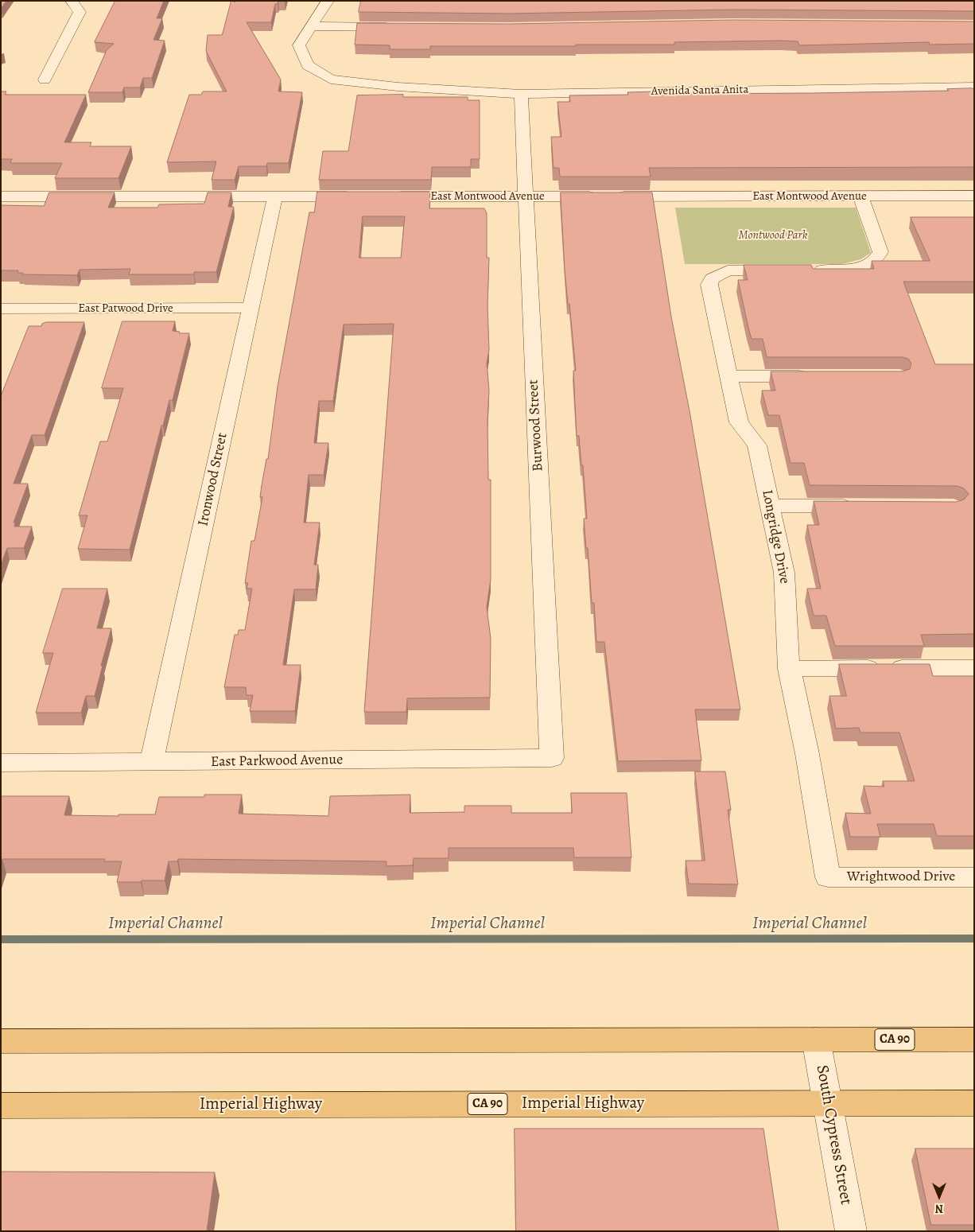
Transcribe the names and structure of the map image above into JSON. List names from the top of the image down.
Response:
{
  "streets": {
    "main road": ["CA 90", "Imperial Highway"],
    "street": [
      "Avenida Santa Anita",
      "East Montwood Avenue",
      "East Patwood Drive",
      "Burwood Street",
      "Ironwood Street",
      "Longridge Drive",
      "East Parkwood Avenue",
      "Wrightwood Drive",
      "South Cypress Street"
    ]
  },
  "crossings": [
    ["Avenida Santa Anita", "Burwood Street"],
    ["East Montwood Avenue", "Burwood Street"],
    ["East Patwood Drive", "Ironwood Street"],
    ["Burwood Street", "East Parkwood Avenue"],
    ["Ironwood Street", "East Parkwood Avenue"],
    ["Longridge Drive", "Wrightwood Drive"],
    ["CA 90", "South Cypress Street"],
    ["Imperial Highway", "South Cypress Street"]
  ],
  "water": ["Imperial Channel"],
  "parks": ["Montwood Park"],
  "north": "bottom"
}
